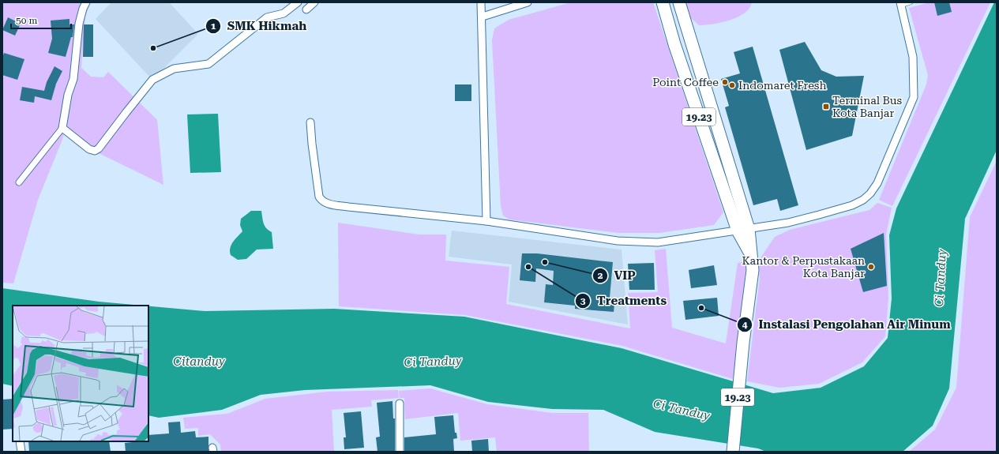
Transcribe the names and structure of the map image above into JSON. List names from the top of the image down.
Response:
{
  "streets": {
    "main road": ["19.23"]
  },
  "water": ["Ci Tanduy", "Citanduy"],
  "places": {
    "other": [
      "SMK Hikmah",
      "Point Coffee",
      "Indomaret Fresh",
      "VIP",
      "Treatments",
      "Kantor & Perpustakaan Kota Banjar",
      "Instalasi Pengolahan Air Minum"
    ],
    "transit": ["Terminal Bus Kota Banjar"]
  },
  "scale_bar": "50 m"
}
